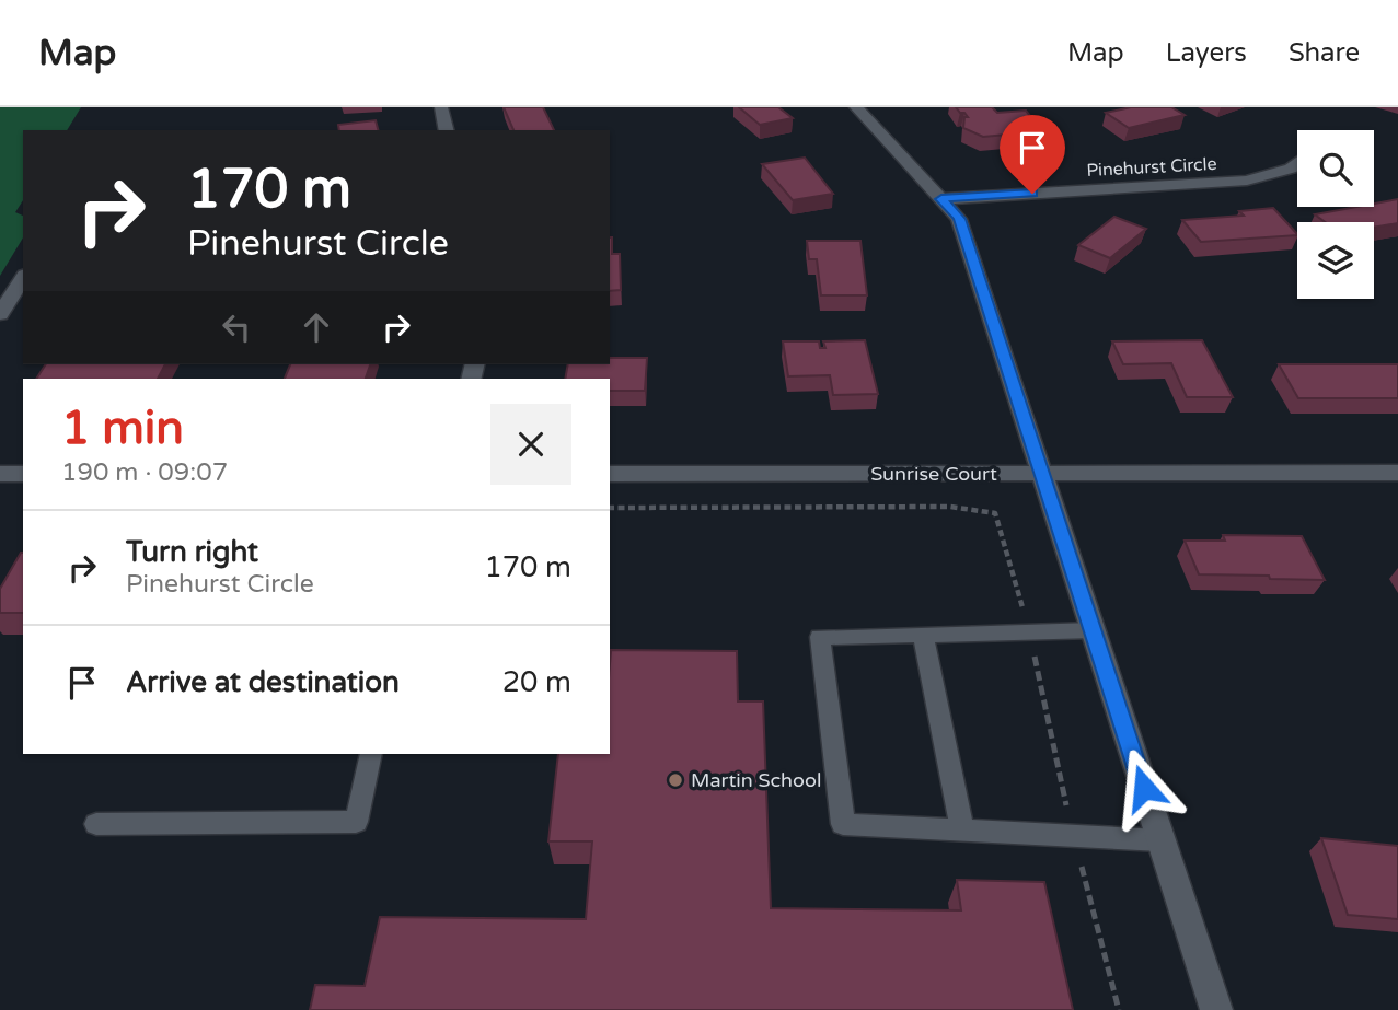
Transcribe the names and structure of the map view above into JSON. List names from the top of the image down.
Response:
{
  "streets": {
    "street": ["Pinehurst Circle", "Sunrise Court"]
  },
  "places": ["Martin School"],
  "page": {
    "header": "Map",
    "nav": ["Map", "Layers", "Share"],
    "turn": ["170 m", "Pinehurst Circle"],
    "heading": ["1 min", "190 m · 09:07"],
    "list": [
      {
        "name": "Turn right",
        "note": "Pinehurst Circle",
        "value": "170 m"
      },
      {
        "name": "Arrive at destination",
        "value": "20 m"
      }
    ]
  }
}
